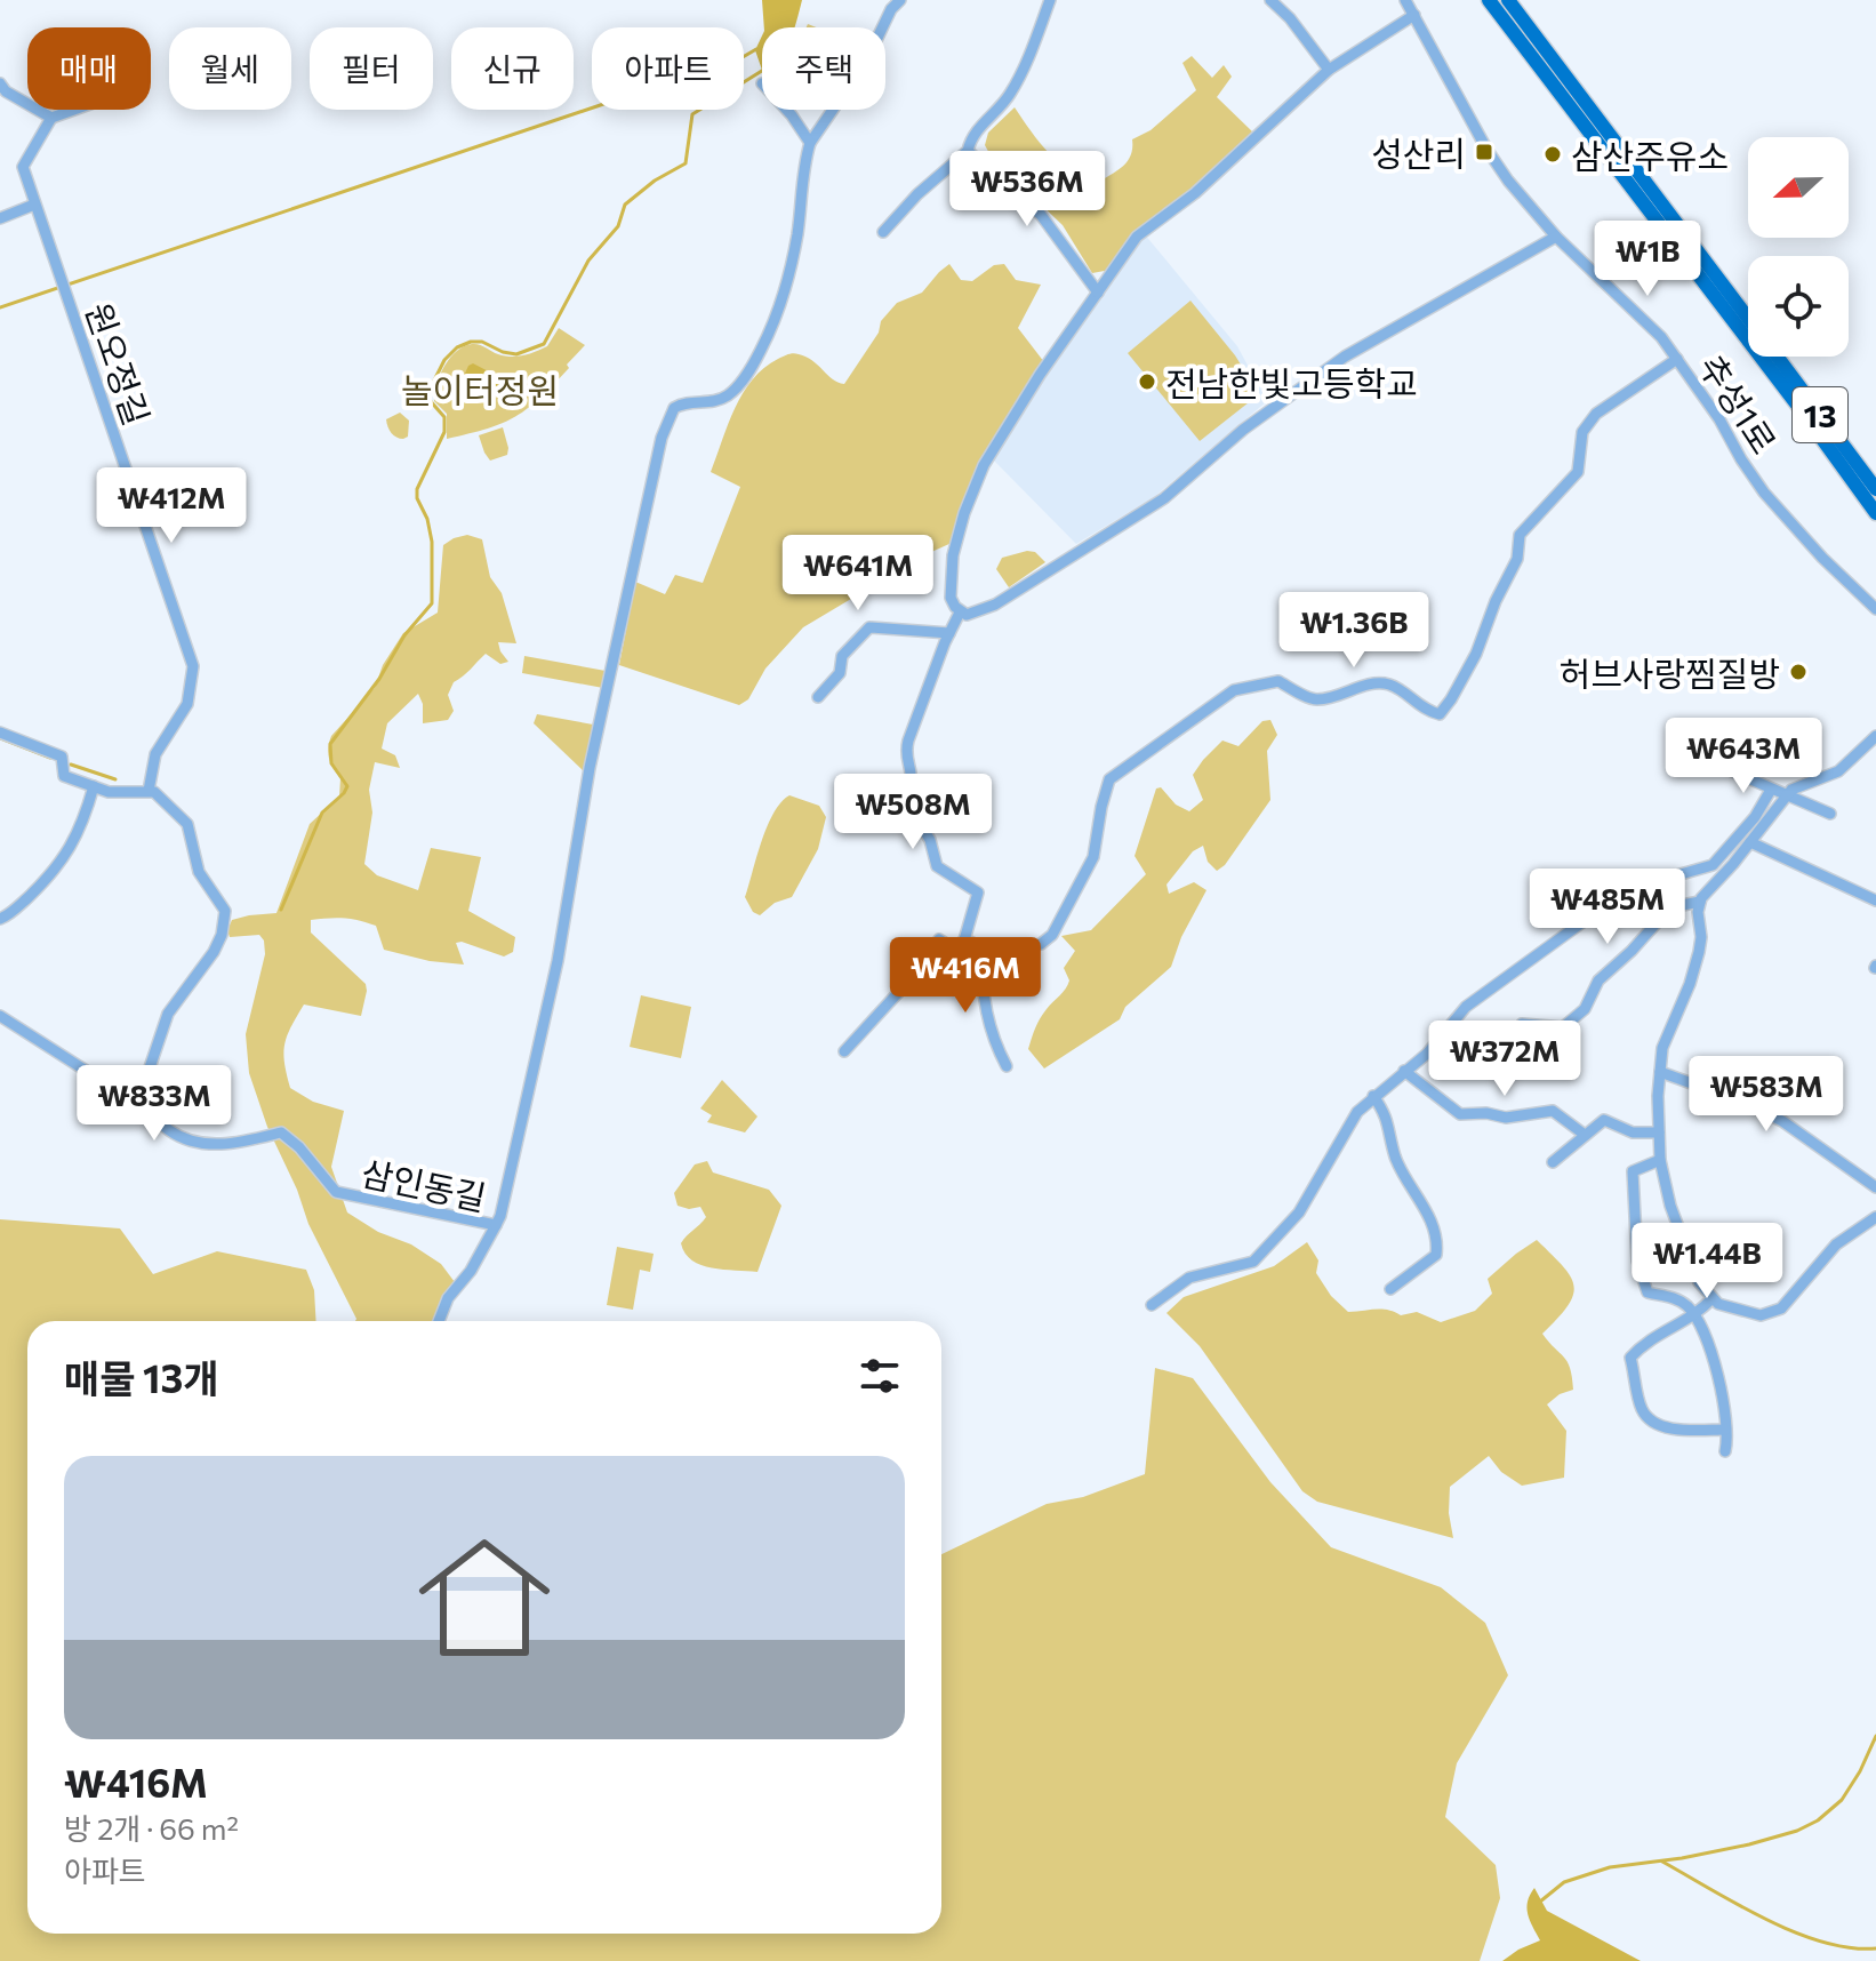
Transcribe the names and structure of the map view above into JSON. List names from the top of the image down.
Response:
{
  "streets": {
    "main road": ["13"],
    "street": ["원오정길", "추성1로", "삼인동길"]
  },
  "parks": ["놀이터정원"],
  "places": {
    "transit": ["성산리"],
    "other": ["삼산주유소", "전남한빛고등학교", "허브사랑찜질방"]
  },
  "north": "left",
  "page": {
    "chip": [
      "매매",
      "월세",
      "필터",
      "신규",
      "아파트",
      "주택"
    ],
    "price": [
      "₩536M",
      "₩1B",
      "₩412M",
      "₩641M",
      "₩1.36B",
      "₩643M",
      "₩508M",
      "₩485M",
      "₩416M",
      "₩372M",
      "₩583M",
      "₩833M",
      "₩1.44B"
    ],
    "heading": "매물 13개",
    "list": [
      {
        "name": "₩416M",
        "note": "방 2개 · 66 m² · 아파트"
      }
    ]
  }
}
